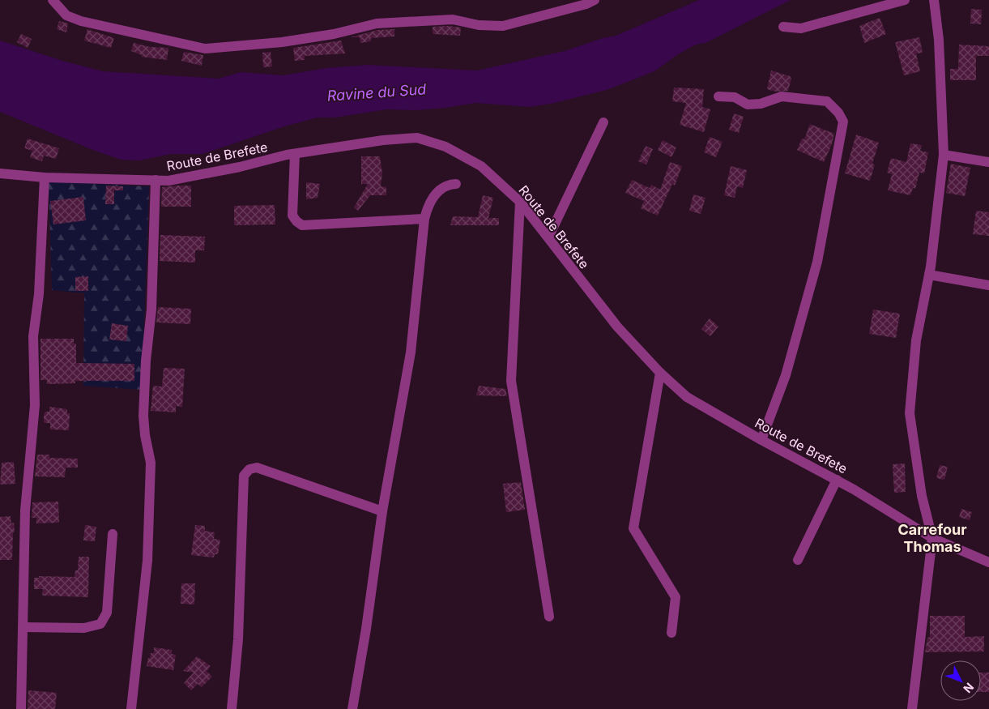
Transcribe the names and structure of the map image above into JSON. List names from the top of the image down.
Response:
{
  "streets": {
    "street": ["Route de Brefete"]
  },
  "districts": ["Carrefour Thomas"],
  "water": ["Ravine du Sud"],
  "north": "bottom right"
}
